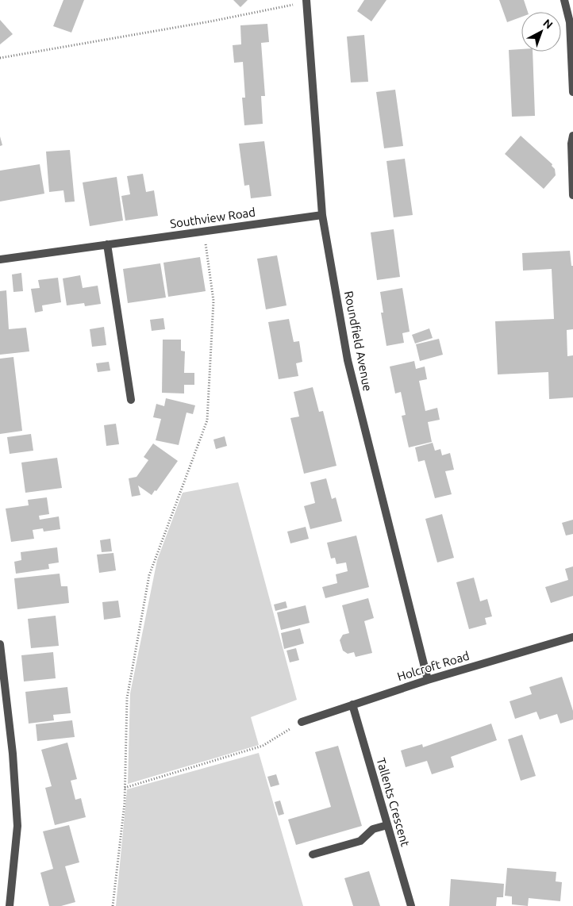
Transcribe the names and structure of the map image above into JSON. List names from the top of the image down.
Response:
{
  "streets": {
    "street": [
      "Southview Road",
      "Roundfield Avenue",
      "Holcroft Road",
      "Tallents Crescent"
    ]
  },
  "crossings": [
    ["Southview Road", "Roundfield Avenue"],
    ["Roundfield Avenue", "Holcroft Road"],
    ["Holcroft Road", "Tallents Crescent"]
  ],
  "north": "top right"
}
